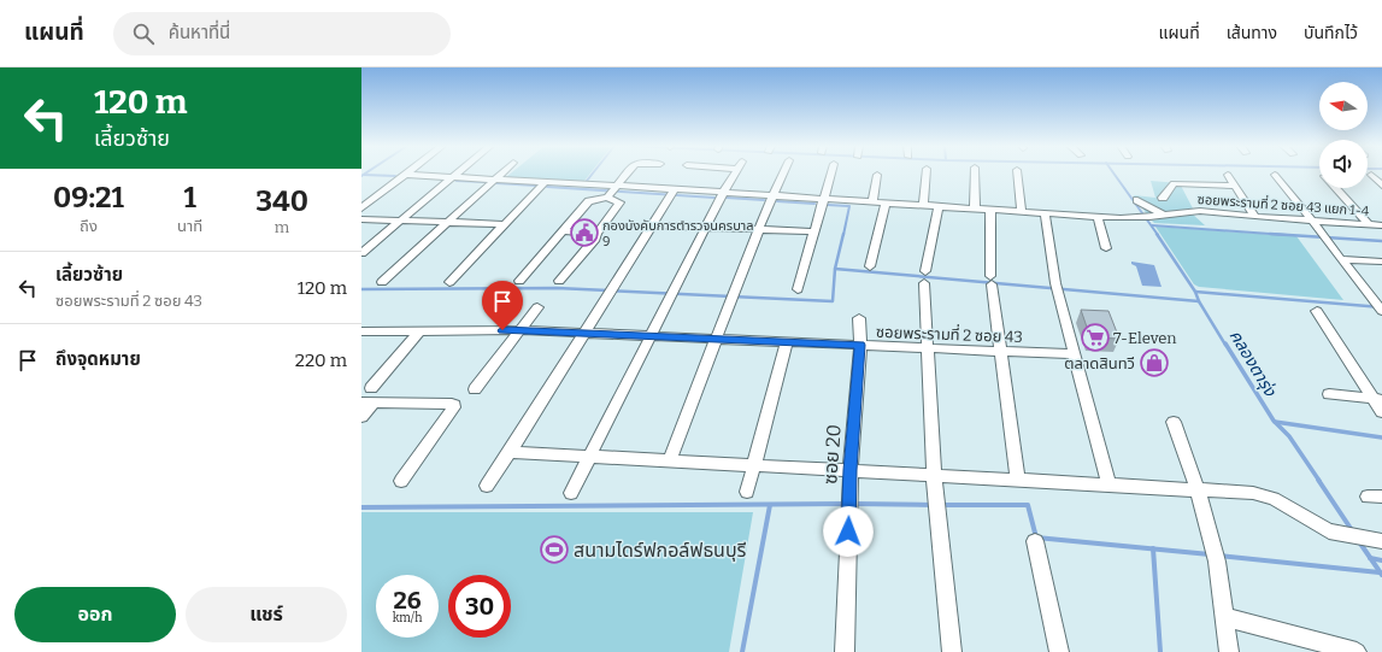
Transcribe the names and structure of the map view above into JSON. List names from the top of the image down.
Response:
{
  "streets": {
    "street": ["ซอยพระรามที่ 2 ซอย 43 แยก 1-4", "ซอยพระรามที่ 2 ซอย 43", "ซอย 20"]
  },
  "crossings": [
    ["ซอยพระรามที่ 2 ซอย 43", "ซอย 20"]
  ],
  "water": ["คลองตารุ่ง"],
  "places": {
    "public building": ["กองบังคับการตำรวจนครบาล 9"],
    "supermarket": ["7-Eleven"],
    "shop": ["ตลาดสินทวี"],
    "sports": ["สนามไดร์ฟกอล์ฟธนบุรี"]
  },
  "north": "left",
  "page": {
    "header": "แผนที่",
    "search": "ค้นหาที่นี่",
    "nav": ["แผนที่", "เส้นทาง", "บันทึกไว้"],
    "turn": ["120 m", "เลี้ยวซ้าย"],
    "eta": [
      "09:21",
      "ถึง",
      "1",
      "นาที",
      "340",
      "m"
    ],
    "list": [
      {
        "name": "เลี้ยวซ้าย",
        "note": "ซอยพระรามที่ 2 ซอย 43",
        "value": "120 m"
      },
      {
        "name": "ถึงจุดหมาย",
        "value": "220 m"
      }
    ],
    "speed": "26 km/h",
    "limit": "30",
    "buttons": ["ออก", "แชร์"]
  }
}
